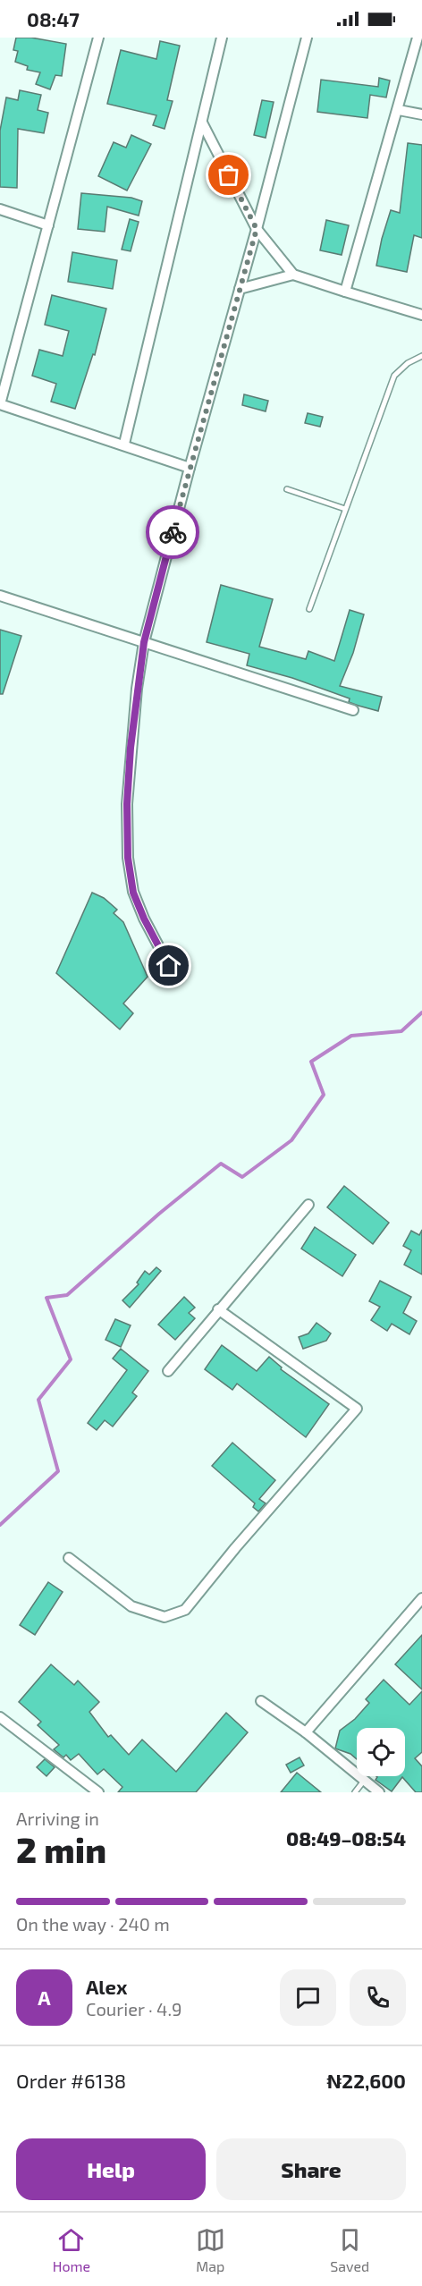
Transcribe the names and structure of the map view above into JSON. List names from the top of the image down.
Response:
{
  "page": {
    "status": "08:47",
    "heading": ["2 min", "Arriving in", "08:49–08:54"],
    "panel": [
      "Alex",
      "Courier · 4.9",
      "Order #6138",
      "₦22,600"
    ],
    "bar": "On the way · 240 m",
    "round": "A",
    "buttons": ["Help", "Share"],
    "tabs": ["Home", "Map", "Saved"]
  }
}
